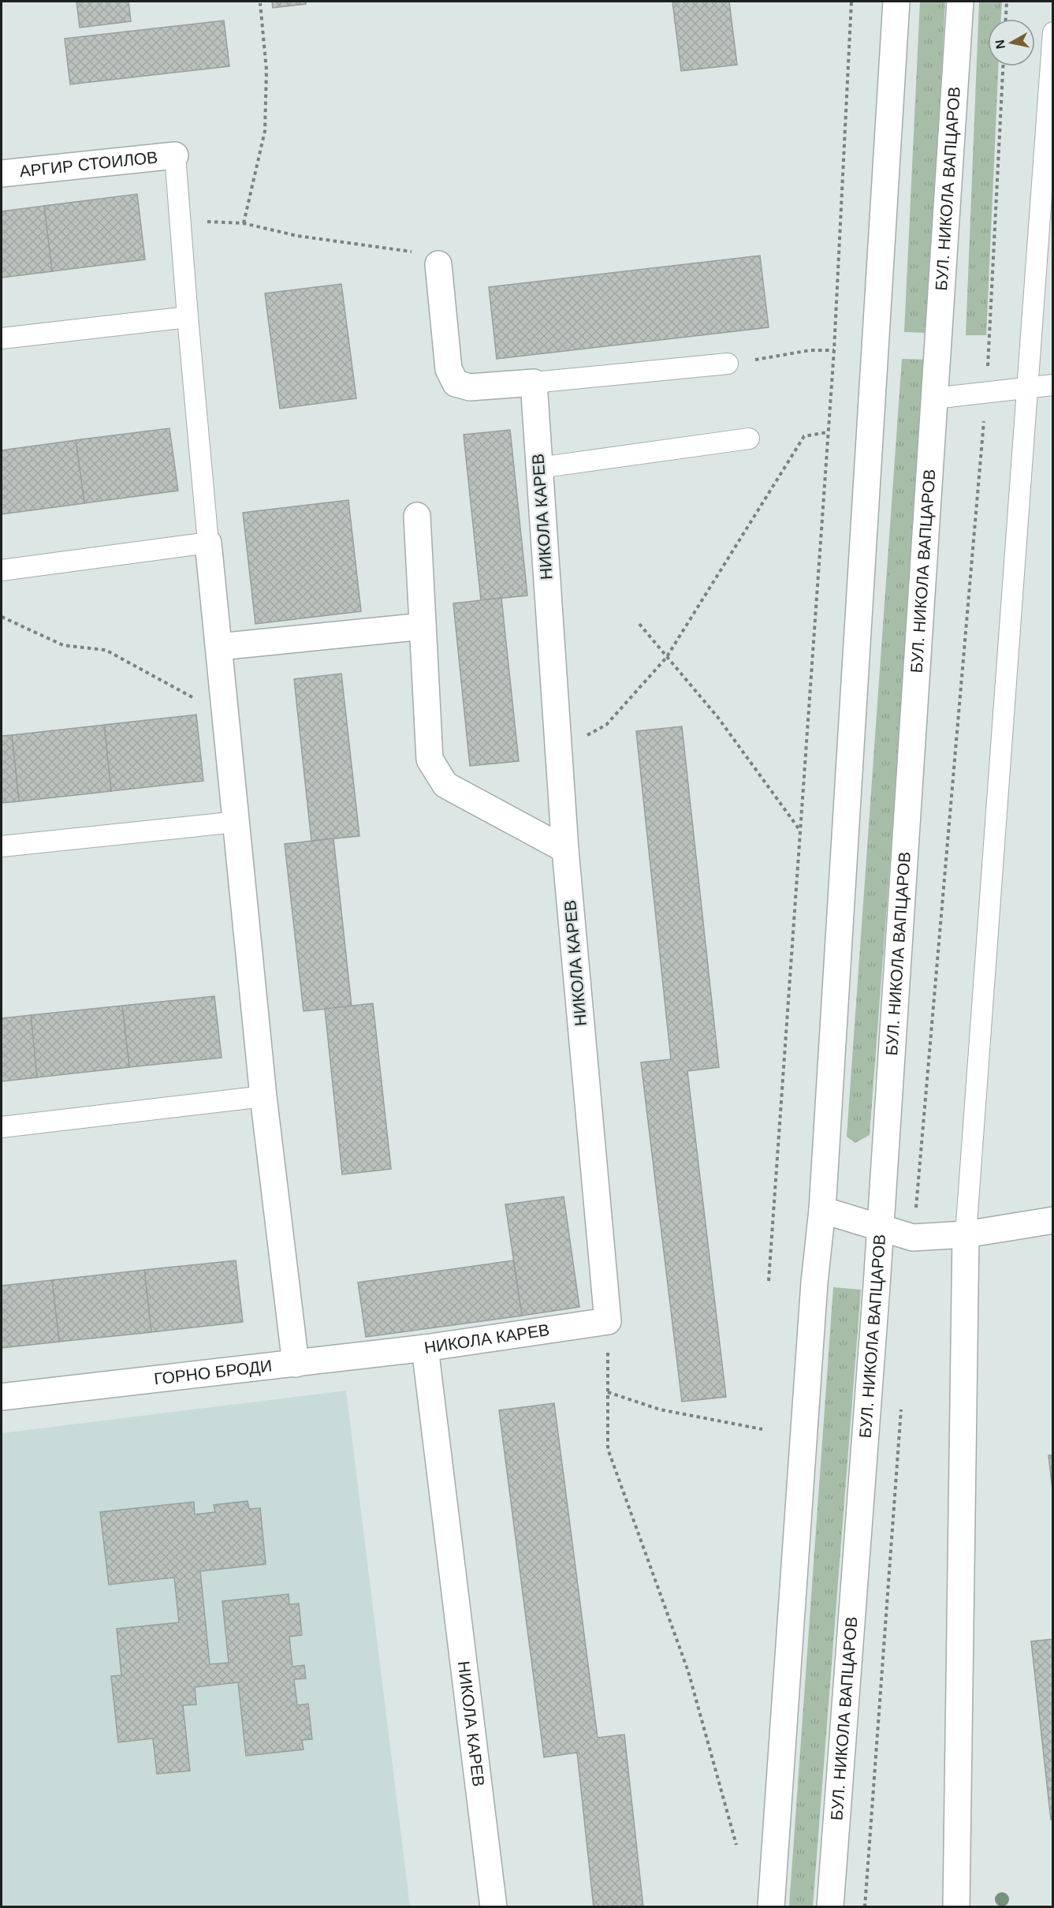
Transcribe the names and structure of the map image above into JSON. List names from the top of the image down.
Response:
{
  "streets": {
    "street": [
      "АРГИР СТОИЛОВ",
      "БУЛ. НИКОЛА ВАПЦАРОВ",
      "НИКОЛА КАРЕВ",
      "ГОРНО БРОДИ"
    ]
  },
  "crossings": [
    ["НИКОЛА КАРЕВ", "ГОРНО БРОДИ"]
  ],
  "north": "left"
}
